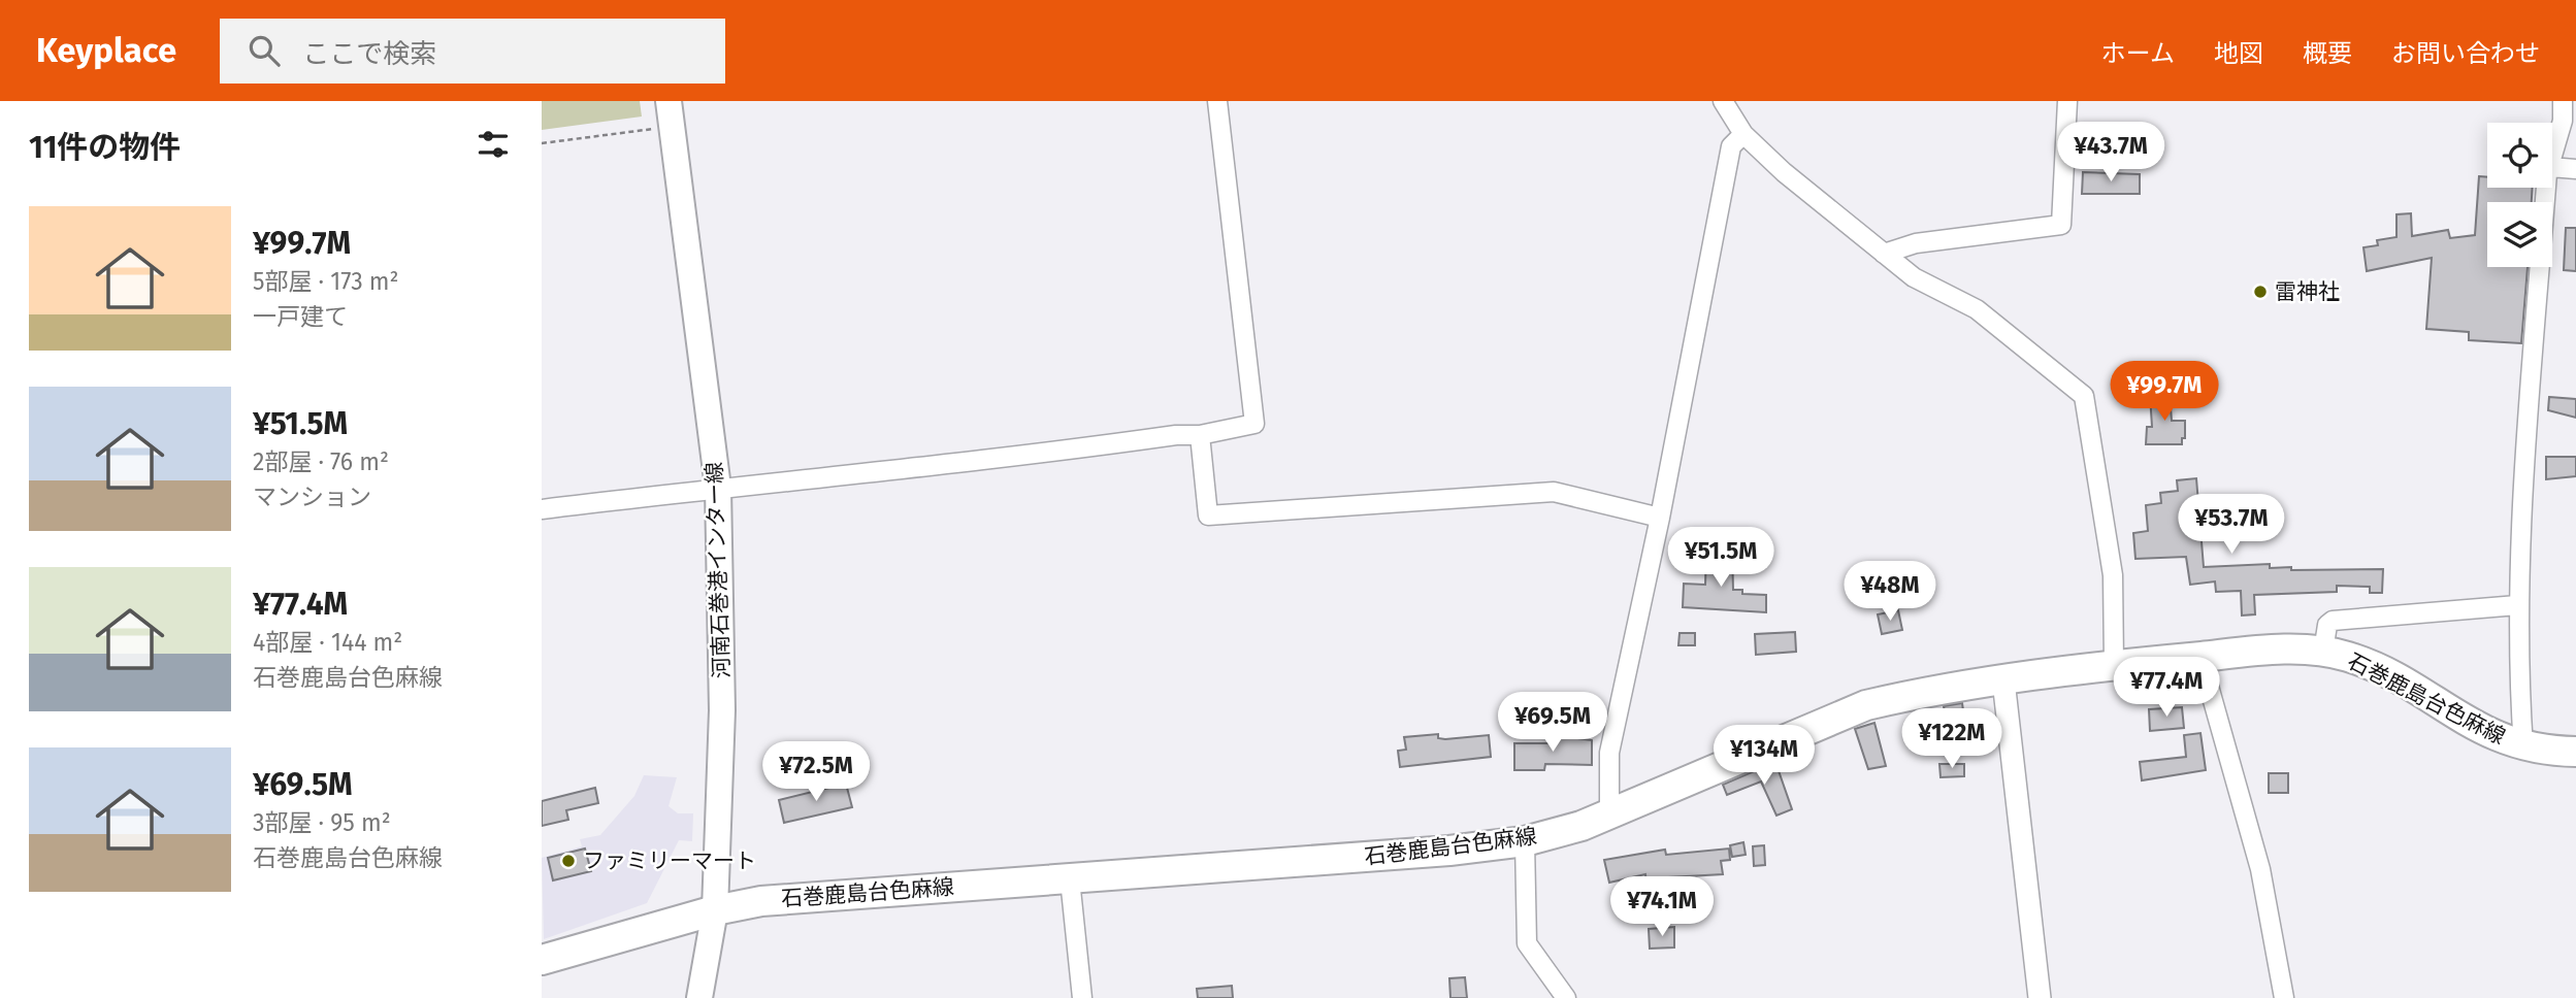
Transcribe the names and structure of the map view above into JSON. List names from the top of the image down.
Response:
{
  "streets": {
    "main road": ["河南石巻港インター線", "石巻鹿島台色麻線"]
  },
  "crossings": [
    ["河南石巻港インター線", "石巻鹿島台色麻線"]
  ],
  "places": ["雷神社", "ファミリーマート"],
  "page": {
    "header": "Keyplace",
    "search": "ここで検索",
    "nav": [
      "ホーム",
      "地図",
      "概要",
      "お問い合わせ"
    ],
    "heading": "11件の物件",
    "price": [
      "¥43.7M",
      "¥99.7M",
      "¥53.7M",
      "¥51.5M",
      "¥48M",
      "¥77.4M",
      "¥69.5M",
      "¥122M",
      "¥134M",
      "¥72.5M",
      "¥74.1M"
    ],
    "list": [
      {
        "name": "¥99.7M",
        "note": "5部屋 · 173 m² · 一戸建て"
      },
      {
        "name": "¥51.5M",
        "note": "2部屋 · 76 m² · マンション"
      },
      {
        "name": "¥77.4M",
        "note": "4部屋 · 144 m² · 石巻鹿島台色麻線"
      },
      {
        "name": "¥69.5M",
        "note": "3部屋 · 95 m² · 石巻鹿島台色麻線"
      }
    ]
  }
}
